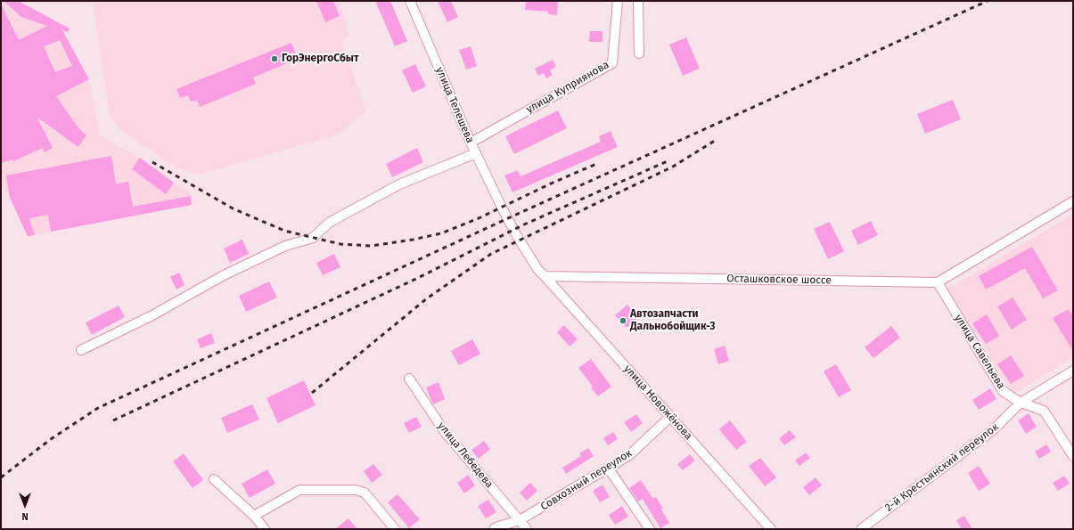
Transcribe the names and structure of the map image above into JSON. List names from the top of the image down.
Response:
{
  "streets": {
    "street": [
      "улица Куприянова",
      "улица Телешева",
      "Осташковское шоссе",
      "улица Савельева",
      "улица Новожёнова",
      "улица Лебедева",
      "2-й Крестьянский переулок",
      "Совхозный переулок"
    ]
  },
  "crossings": [
    ["улица Куприянова", "улица Телешева"],
    ["улица Телешева", "Осташковское шоссе"],
    ["улица Телешева", "улица Новожёнова"],
    ["Осташковское шоссе", "улица Савельева"],
    ["Осташковское шоссе", "улица Новожёнова"],
    ["улица Савельева", "2-й Крестьянский переулок"],
    ["улица Новожёнова", "Совхозный переулок"],
    ["улица Лебедева", "Совхозный переулок"]
  ],
  "places": ["ГорЭнергоСбыт", "Автозапчасти Дальнобойщик-3"],
  "north": "bottom"
}
